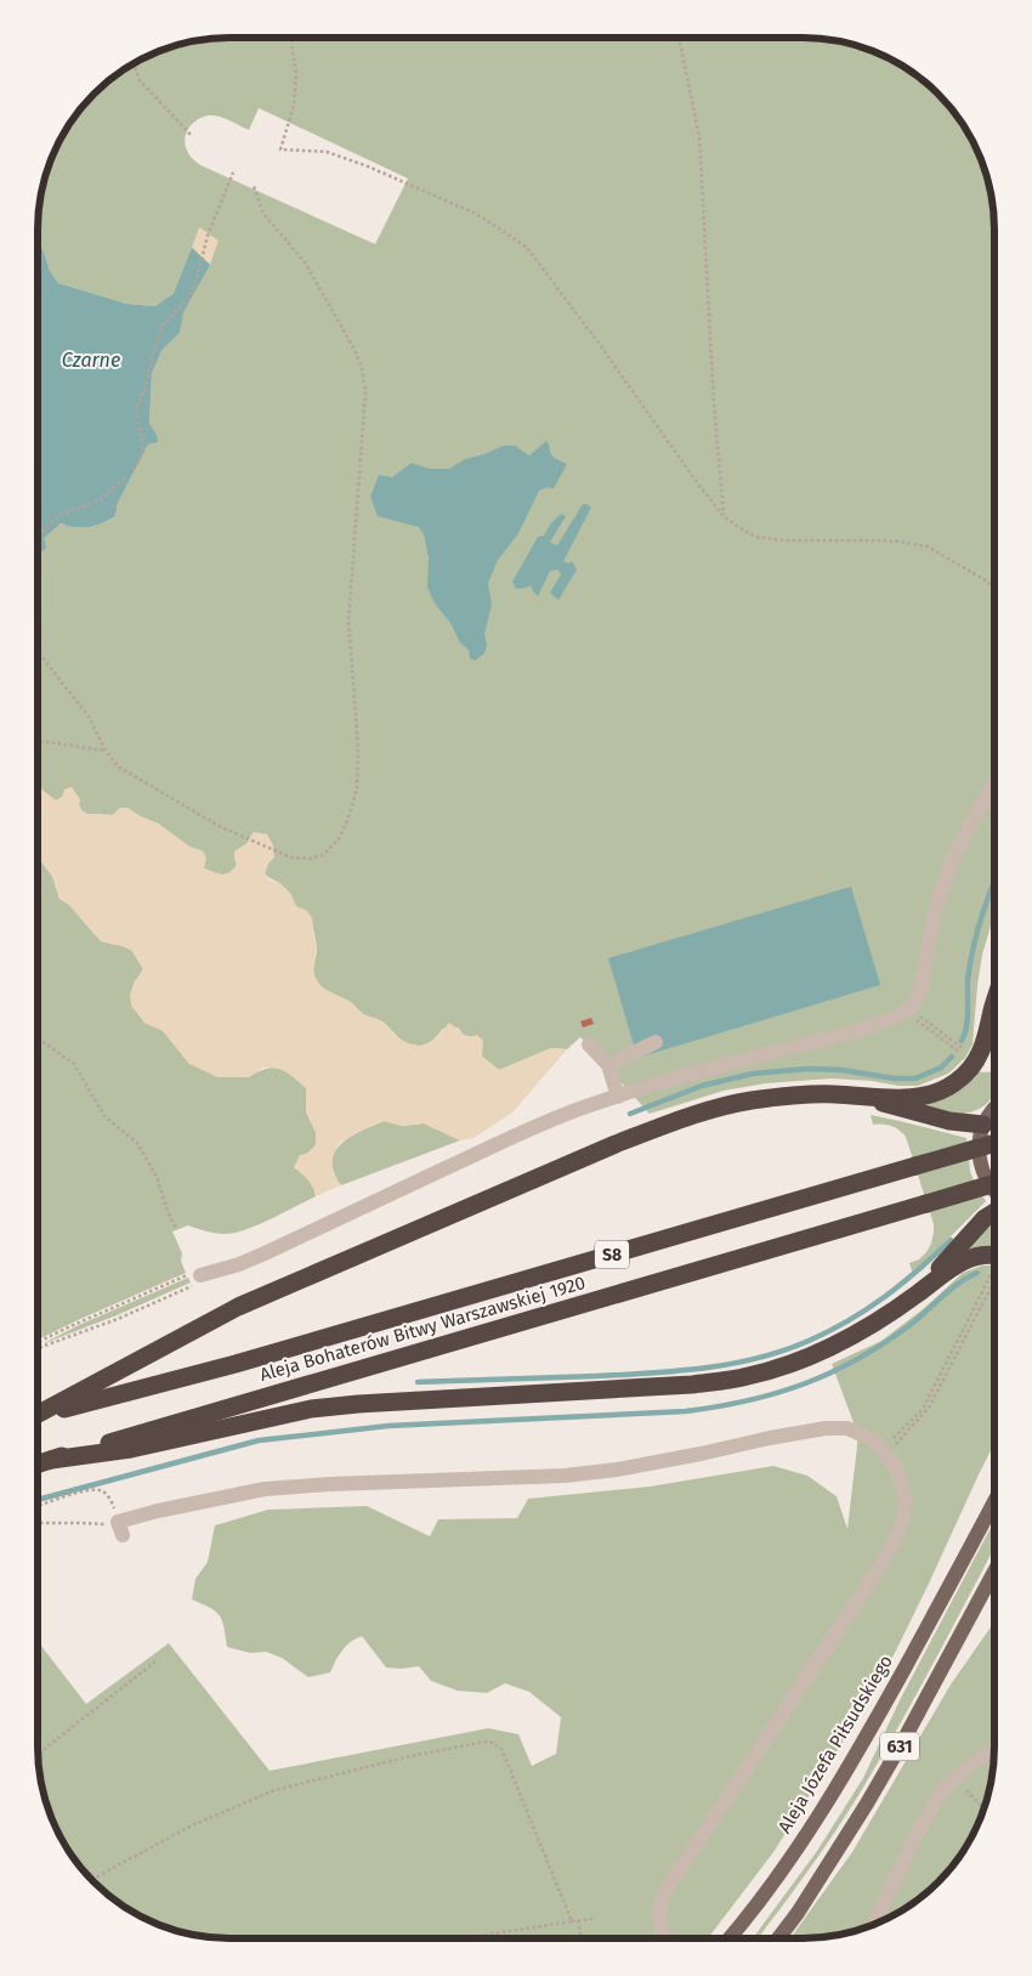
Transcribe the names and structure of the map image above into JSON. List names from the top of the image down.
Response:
{
  "streets": {
    "highway": ["S8", "Aleja Bohaterów Bitwy Warszawskiej 1920"],
    "main road": ["Aleja Józefa Piłsudskiego", "631"]
  },
  "water": ["Czarne"]
}
